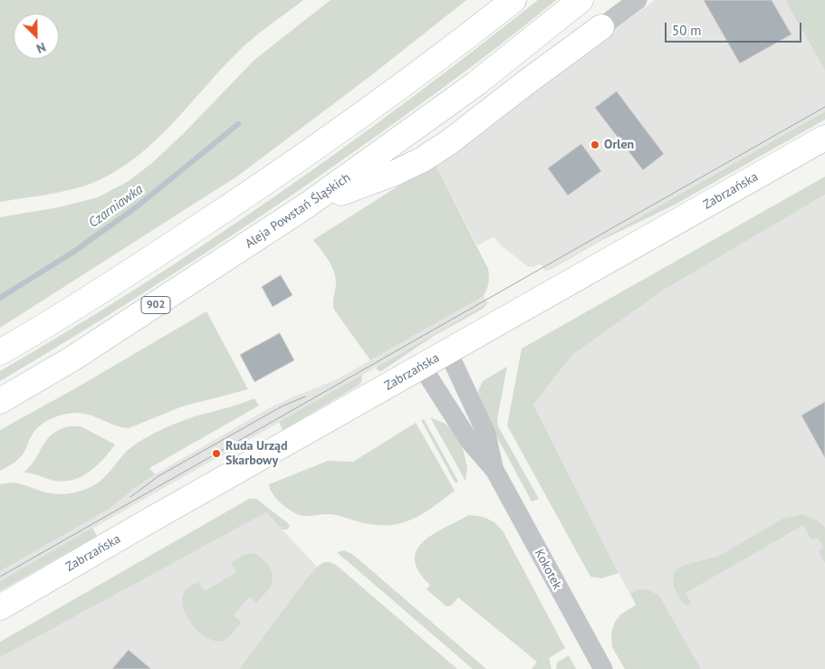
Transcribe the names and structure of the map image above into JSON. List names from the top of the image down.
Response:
{
  "streets": {
    "main road": ["Zabrzańska", "Aleja Powstań Śląskich", "902"],
    "street": ["Kokotek"]
  },
  "crossings": [
    ["Zabrzańska", "Kokotek"]
  ],
  "water": ["Czarniawka"],
  "places": ["Orlen", "Ruda Urząd Skarbowy"],
  "scale_bar": "50 m",
  "north": "bottom right"
}
